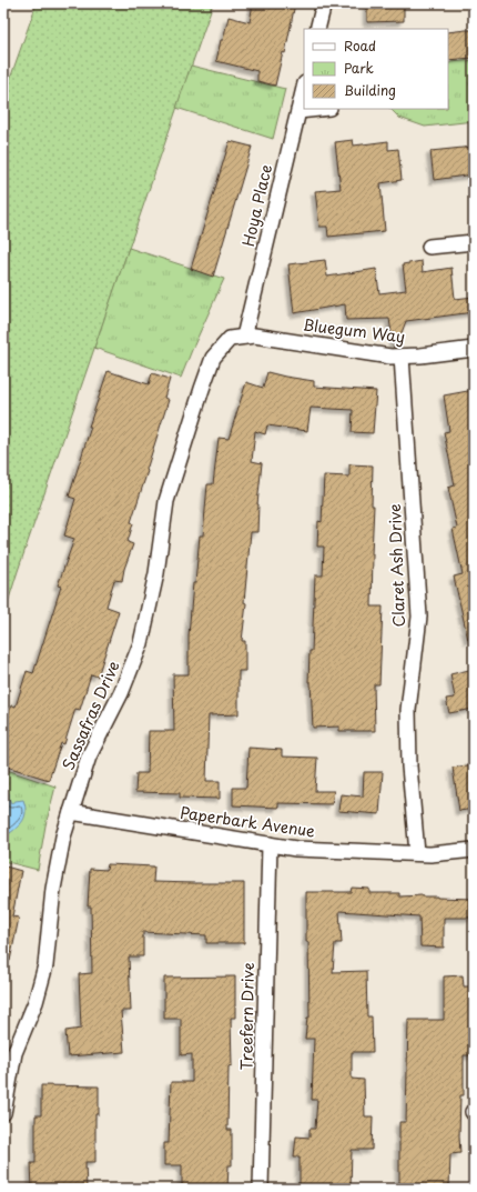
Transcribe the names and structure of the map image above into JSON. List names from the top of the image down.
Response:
{
  "streets": {
    "street": [
      "Hoya Place",
      "Bluegum Way",
      "Claret Ash Drive",
      "Sassafras Drive",
      "Paperbark Avenue",
      "Treefern Drive"
    ]
  },
  "crossings": [
    ["Hoya Place", "Bluegum Way"],
    ["Bluegum Way", "Claret Ash Drive"],
    ["Bluegum Way", "Sassafras Drive"],
    ["Claret Ash Drive", "Paperbark Avenue"],
    ["Sassafras Drive", "Paperbark Avenue"],
    ["Paperbark Avenue", "Treefern Drive"]
  ],
  "legend": ["Road", "Park", "Building"]
}
